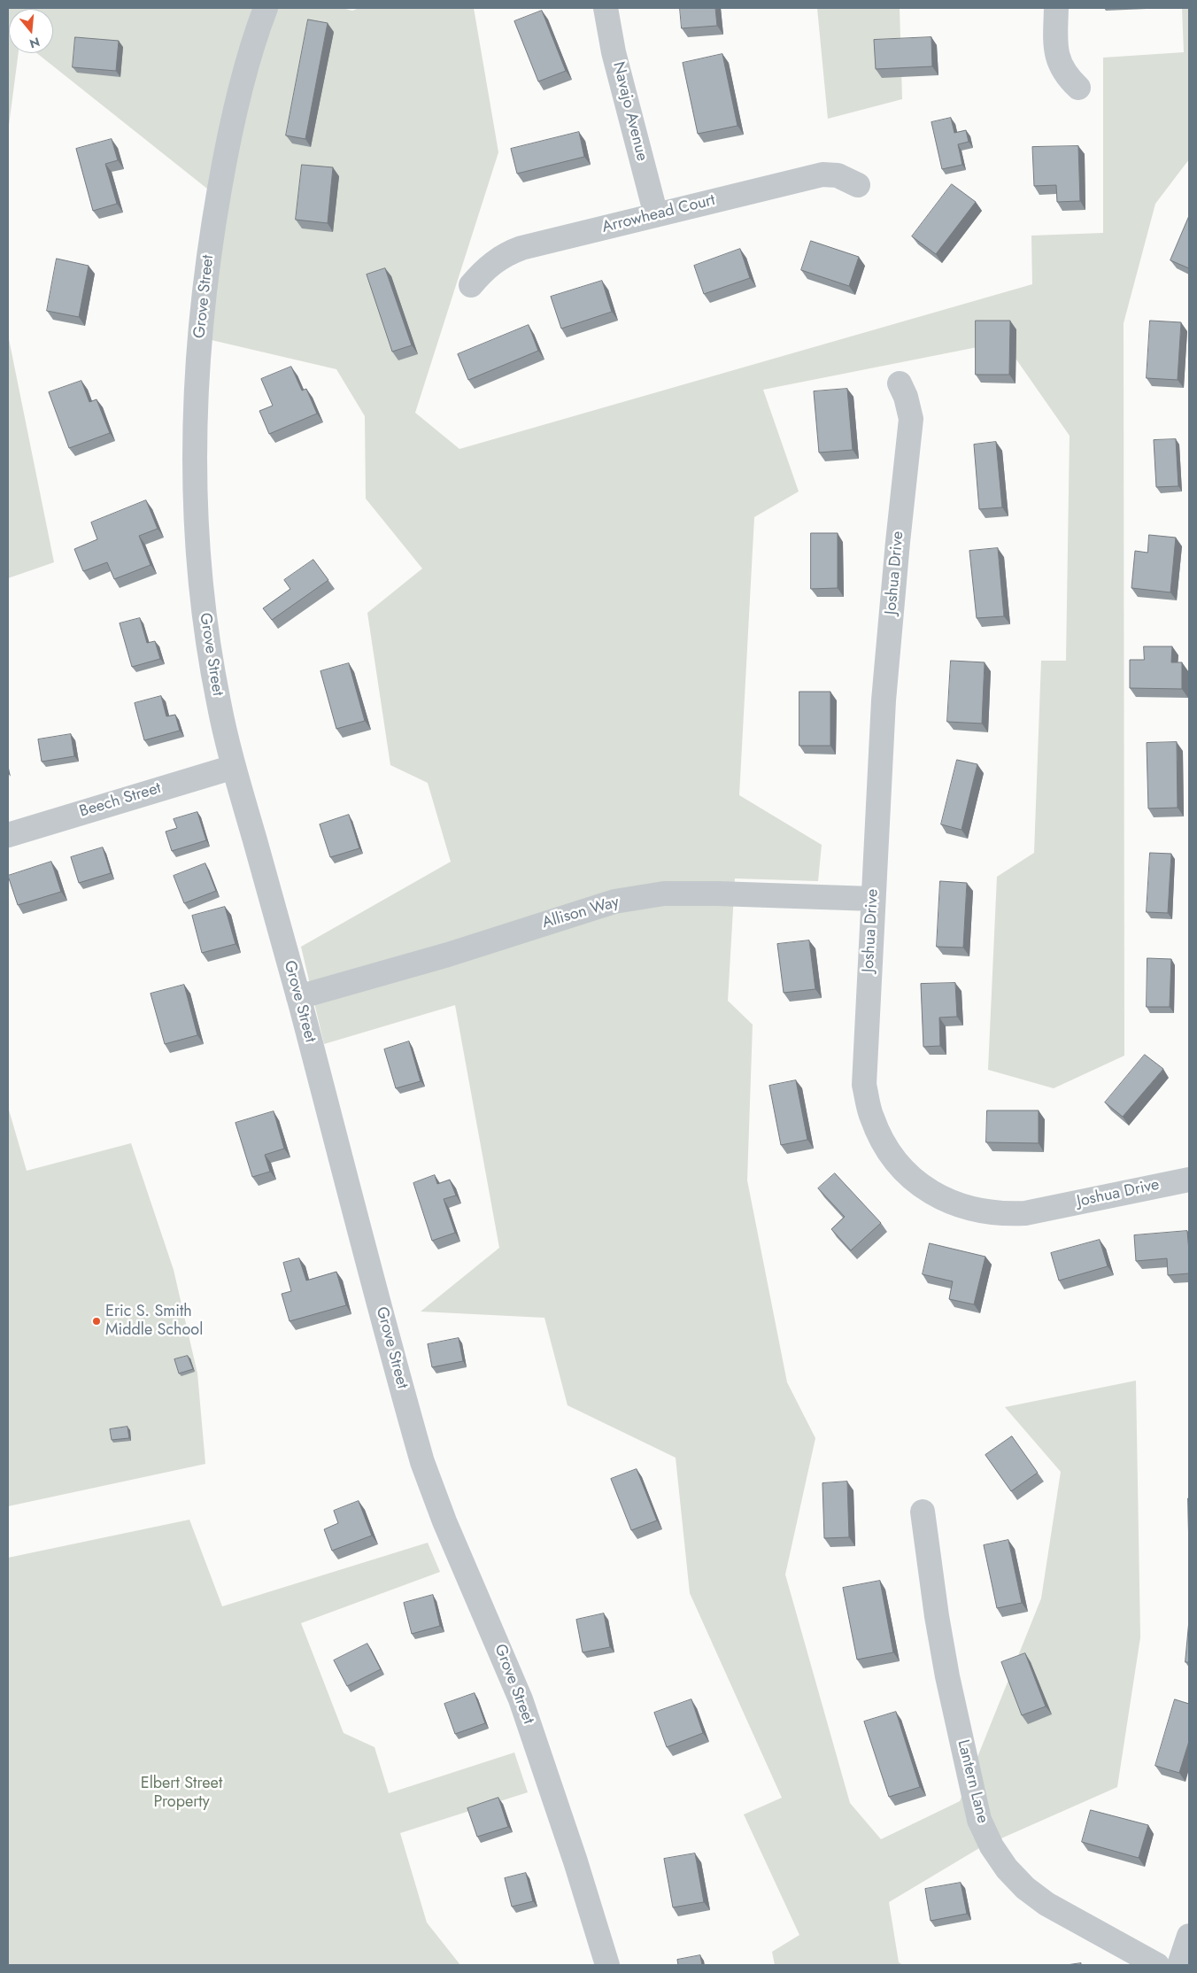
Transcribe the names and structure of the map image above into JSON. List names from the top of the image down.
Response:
{
  "streets": {
    "street": [
      "Navajo Avenue",
      "Arrowhead Court",
      "Grove Street",
      "Joshua Drive",
      "Beech Street",
      "Allison Way",
      "Lantern Lane"
    ]
  },
  "crossings": [
    ["Navajo Avenue", "Arrowhead Court"],
    ["Grove Street", "Beech Street"],
    ["Grove Street", "Allison Way"],
    ["Joshua Drive", "Allison Way"]
  ],
  "parks": ["Elbert Street Property"],
  "places": ["Eric S. Smith Middle School"],
  "north": "bottom"
}
